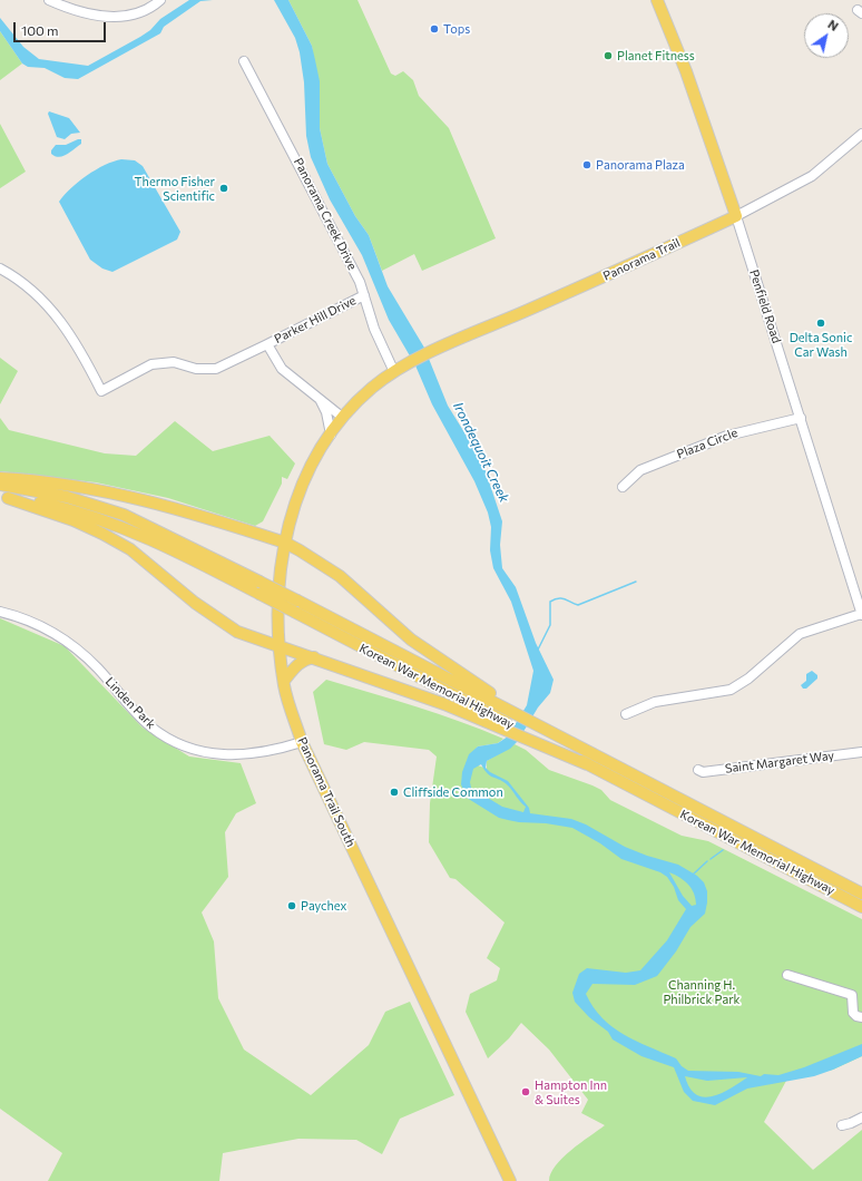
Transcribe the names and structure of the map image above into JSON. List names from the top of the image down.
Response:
{
  "streets": {
    "main road": [
      "Panorama Trail",
      "Penfield Road",
      "Korean War Memorial Highway",
      "Panorama Trail South"
    ],
    "street": [
      "Panorama Creek Drive",
      "Parker Hill Drive",
      "Plaza Circle",
      "Linden Park",
      "Saint Margaret Way"
    ]
  },
  "crossings": [
    ["Panorama Creek Drive", "Parker Hill Drive"],
    ["Panorama Creek Drive", "Panorama Trail South"],
    ["Panorama Trail", "Penfield Road"],
    ["Panorama Trail", "Panorama Trail South"],
    ["Penfield Road", "Plaza Circle"],
    ["Parker Hill Drive", "Panorama Trail South"],
    ["Linden Park", "Panorama Trail South"]
  ],
  "water": ["Irondequoit Creek"],
  "parks": ["Channing H. Philbrick Park"],
  "places": [
    "Tops",
    "Planet Fitness",
    "Panorama Plaza",
    "Thermo Fisher Scientific",
    "Delta Sonic Car Wash",
    "Cliffside Common",
    "Paychex",
    "Hampton Inn & Suites"
  ],
  "scale_bar": "100 m",
  "north": "top right"
}
